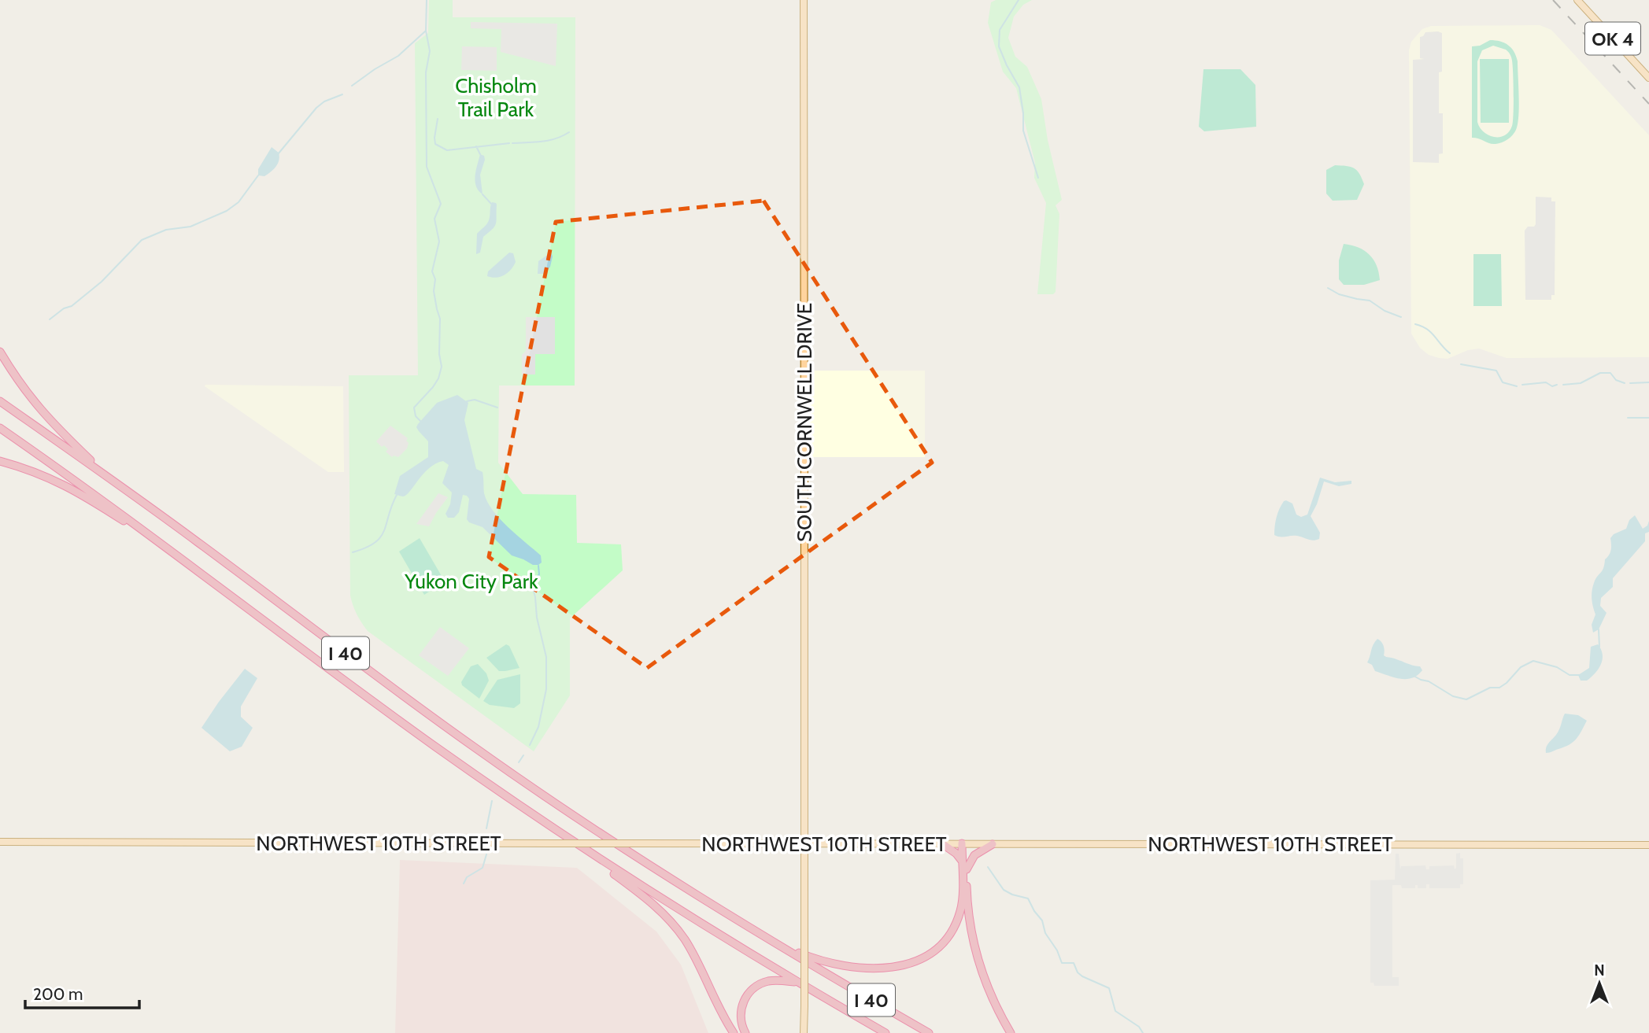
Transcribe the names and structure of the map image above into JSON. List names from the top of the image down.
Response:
{
  "streets": {
    "highway": ["I 40"],
    "main road": ["OK 4", "SOUTH CORNWELL DRIVE", "NORTHWEST 10TH STREET"]
  },
  "crossings": [
    ["SOUTH CORNWELL DRIVE", "NORTHWEST 10TH STREET"]
  ],
  "parks": ["Chisholm Trail Park", "Yukon City Park"],
  "scale_bar": "200 m",
  "north": "top"
}
